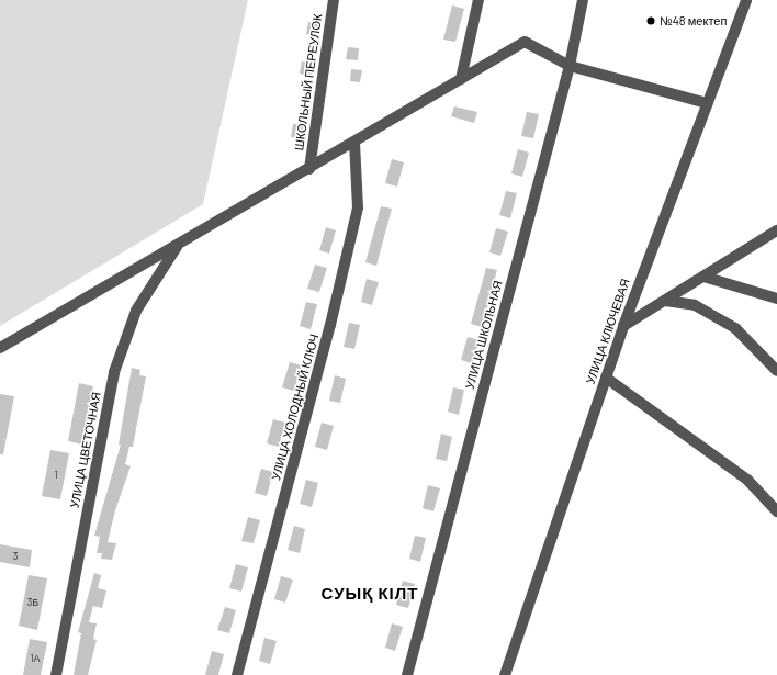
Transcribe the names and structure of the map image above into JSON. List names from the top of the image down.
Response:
{
  "streets": {
    "street": [
      "ШКОЛЬНЫЙ ПЕРЕУЛОК",
      "УЛИЦА КЛЮЧЕВАЯ",
      "УЛИЦА ШКОЛЬНАЯ",
      "УЛИЦА ХОЛОДНЫЙ КЛЮЧ",
      "УЛИЦА ЦВЕТОЧНАЯ"
    ]
  },
  "districts": ["СУЫҚ КІЛТ"],
  "places": ["№48 мектеп"],
  "house_numbers": [
    "1",
    "3",
    "3Б",
    "1А"
  ]
}
